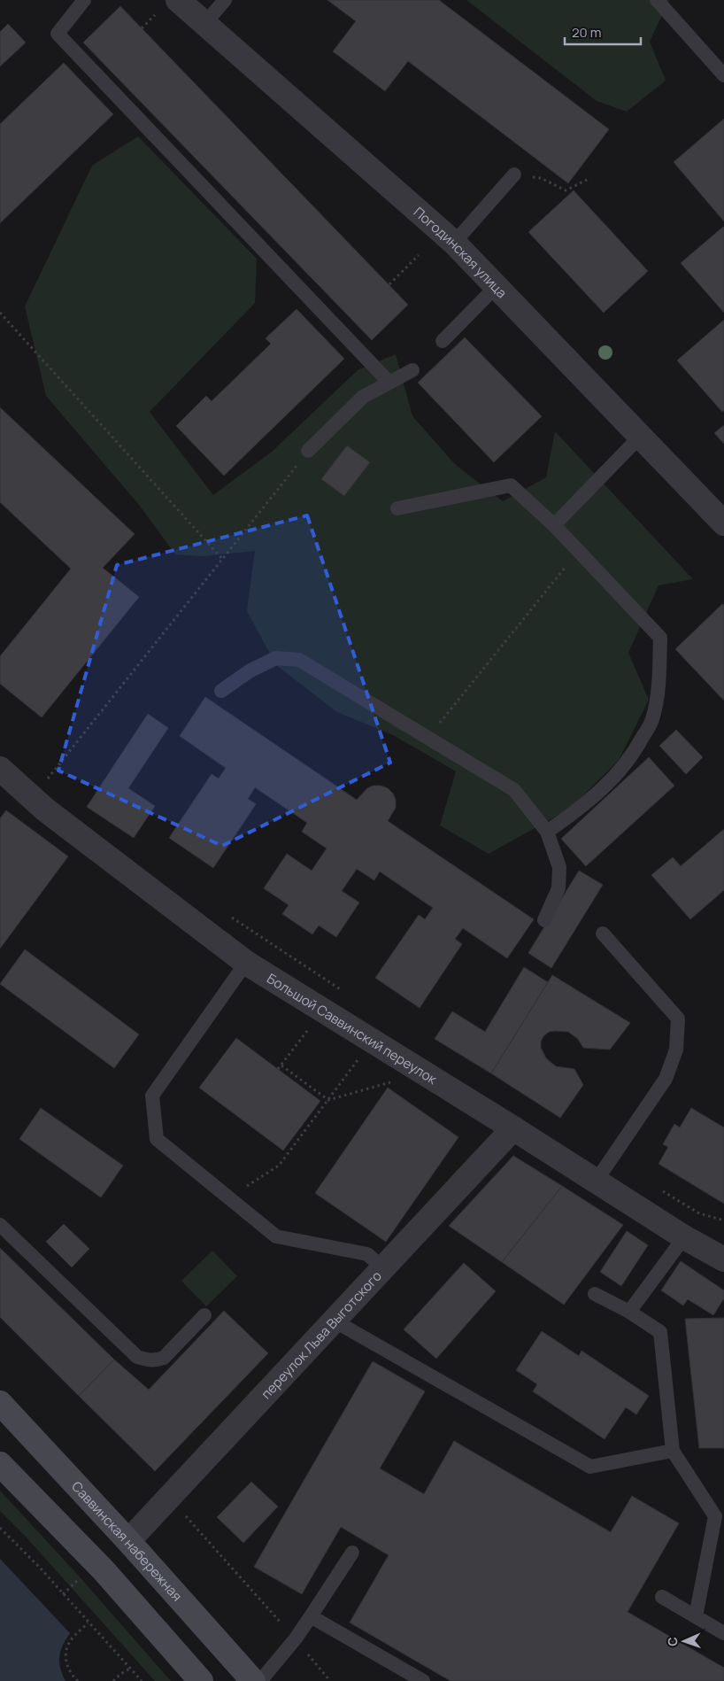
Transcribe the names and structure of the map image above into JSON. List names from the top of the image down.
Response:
{
  "streets": {
    "main road": ["Саввинская набережная"],
    "street": ["Погодинская улица", "Большой Саввинский переулок", "переулок Льва Выготского"]
  },
  "crossings": [
    ["Большой Саввинский переулок", "переулок Льва Выготского"],
    ["переулок Льва Выготского", "Саввинская набережная"]
  ],
  "scale_bar": "20 m",
  "north": "left"
}
